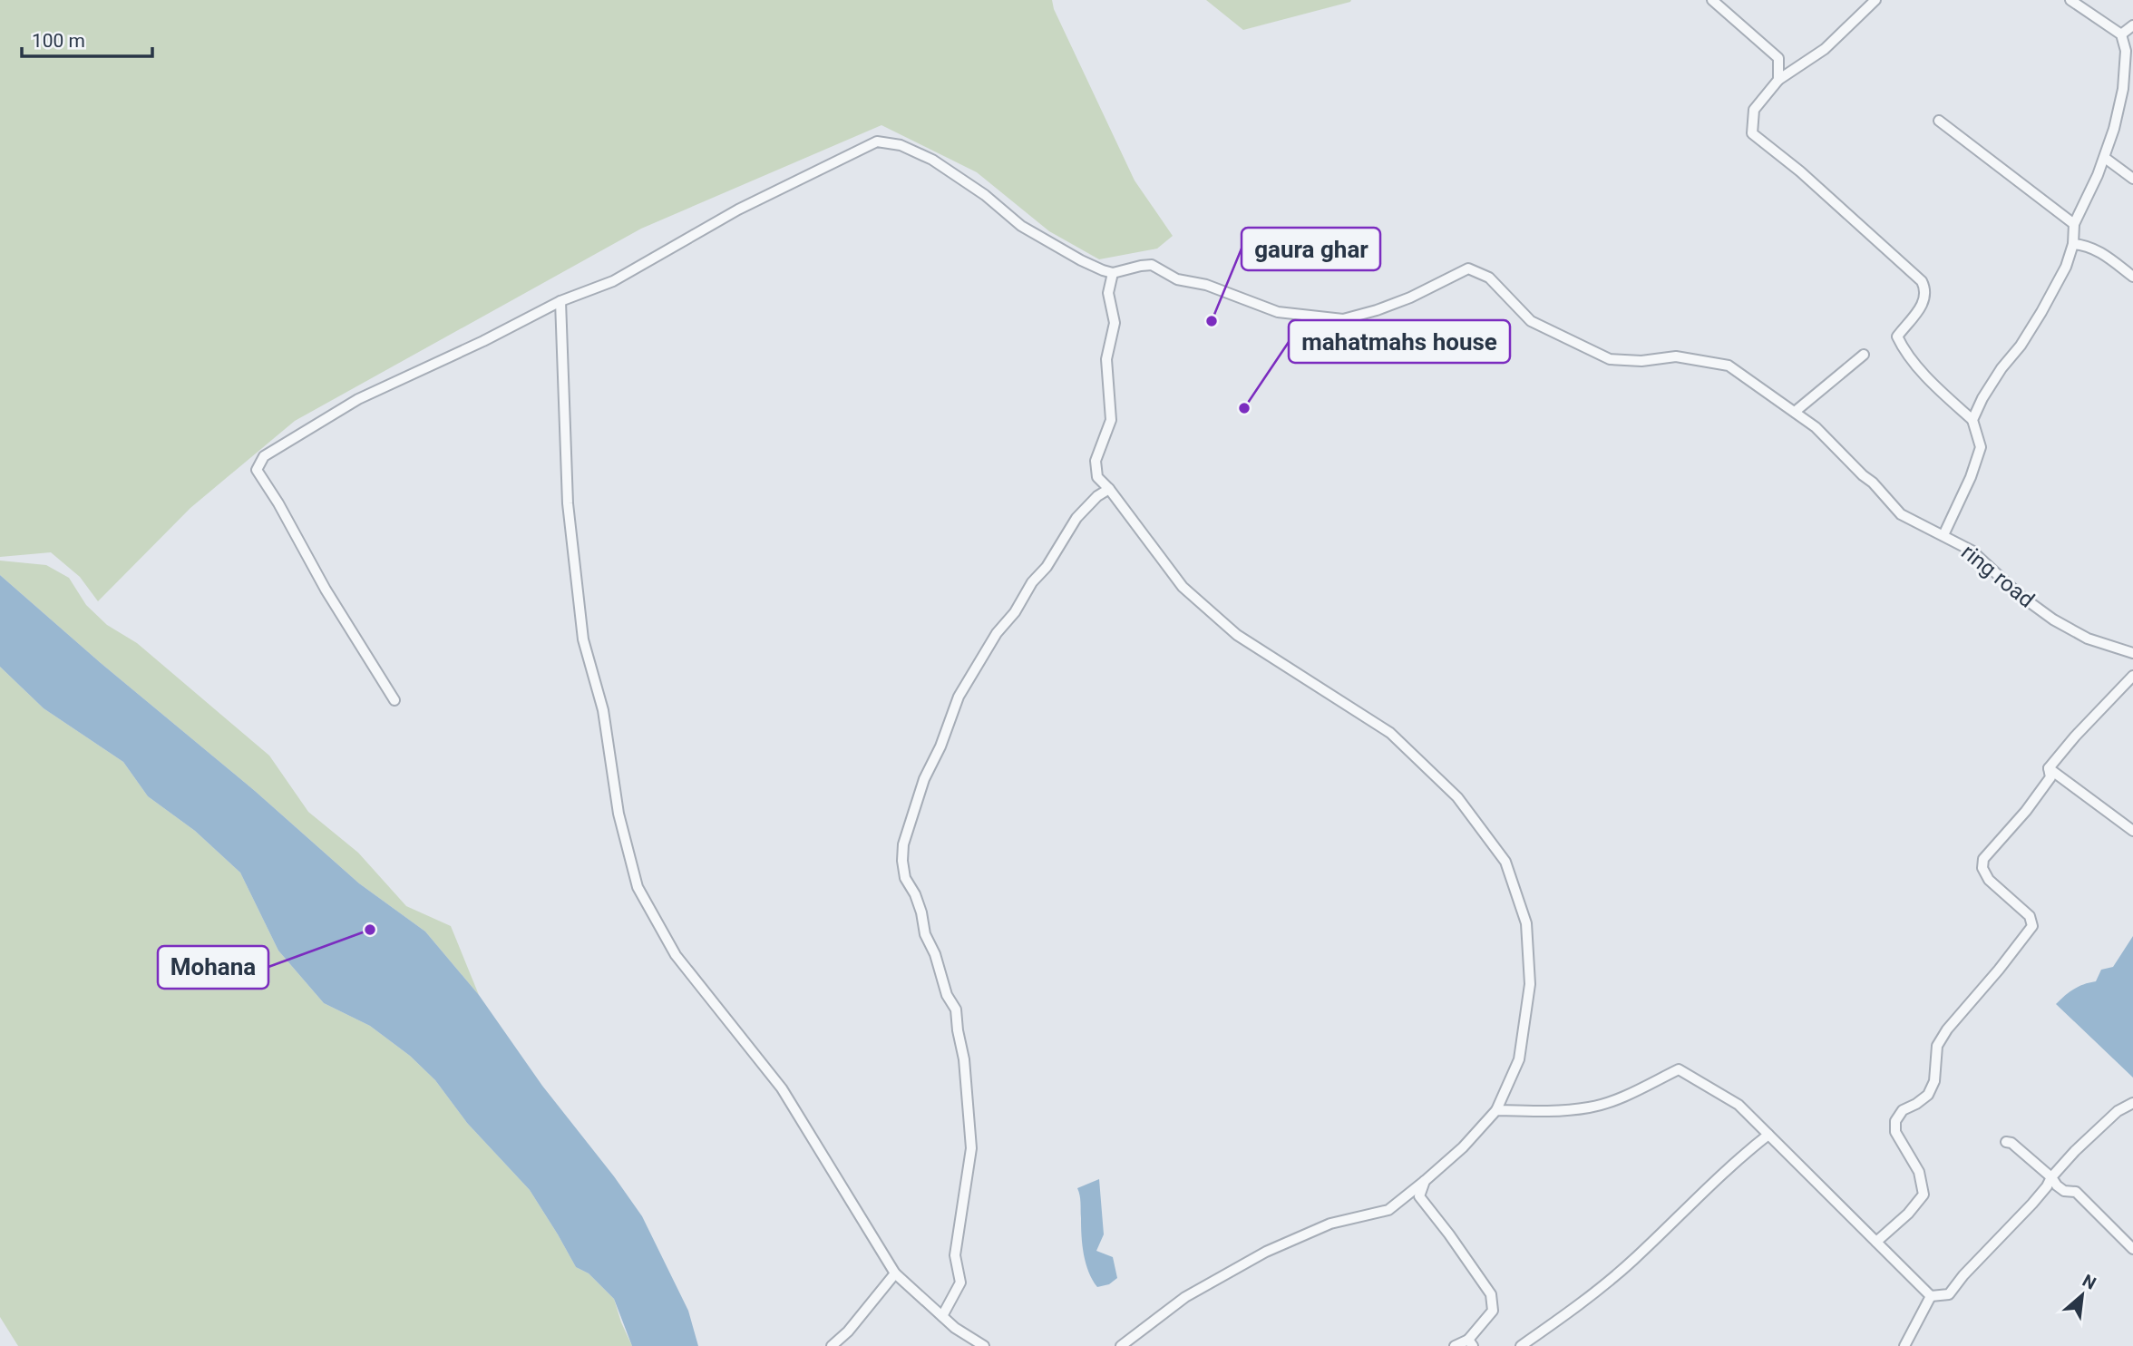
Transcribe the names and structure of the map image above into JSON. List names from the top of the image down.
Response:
{
  "streets": {
    "street": ["ring road"]
  },
  "places": ["gaura ghar", "mahatmahs house", "Mohana"],
  "scale_bar": "100 m",
  "north": "top right"
}
